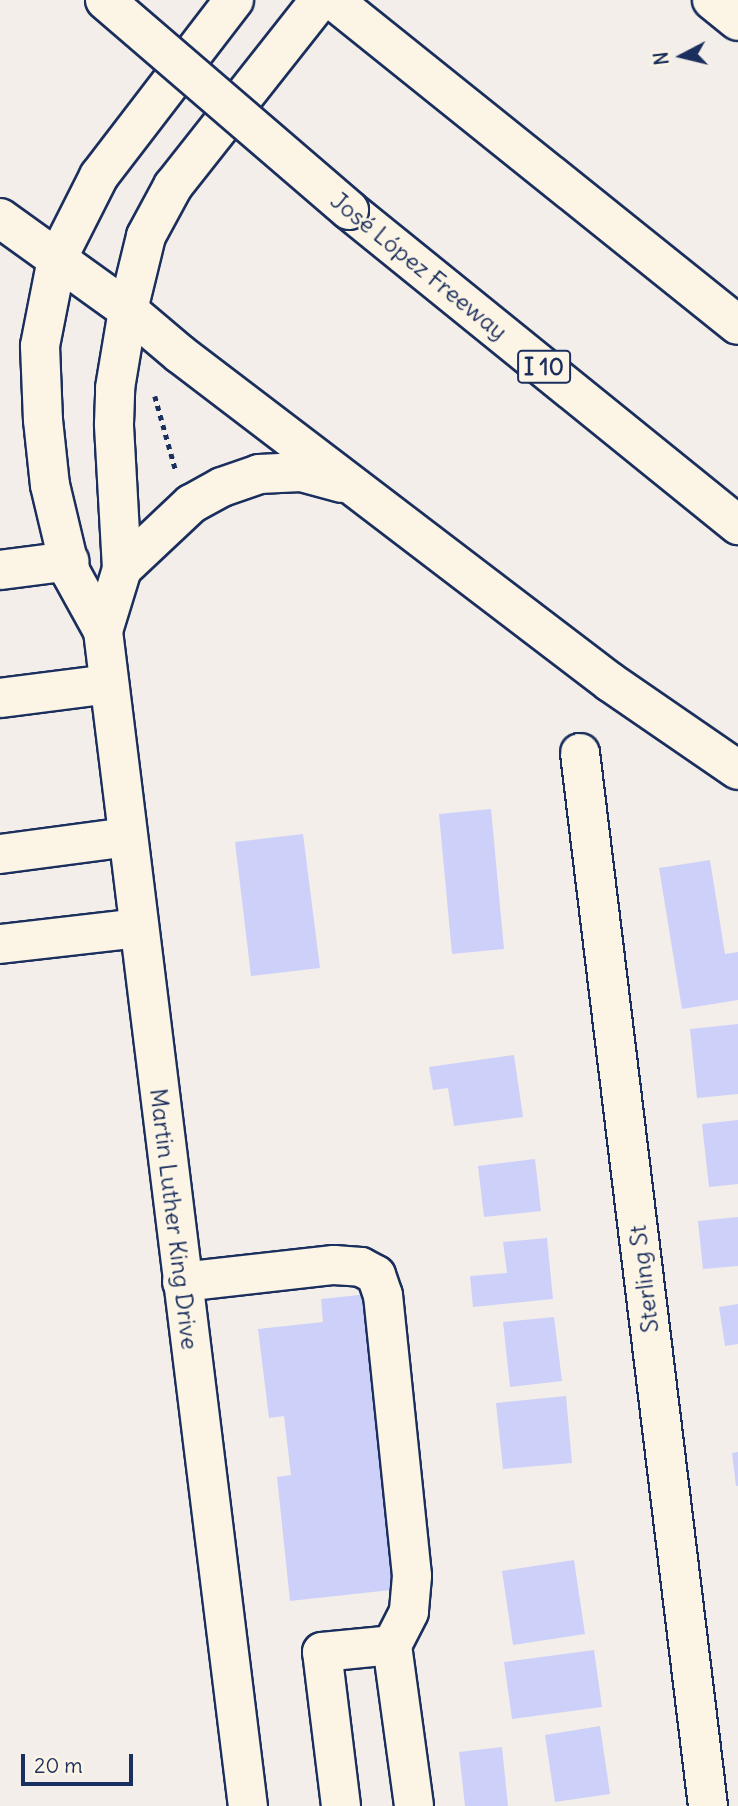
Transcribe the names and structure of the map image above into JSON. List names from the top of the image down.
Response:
{
  "streets": {
    "main road": [
      "José López Freeway",
      "I 10",
      "Martin Luther King Drive",
      "Sterling St"
    ]
  },
  "scale_bar": "20 m",
  "north": "left"
}
